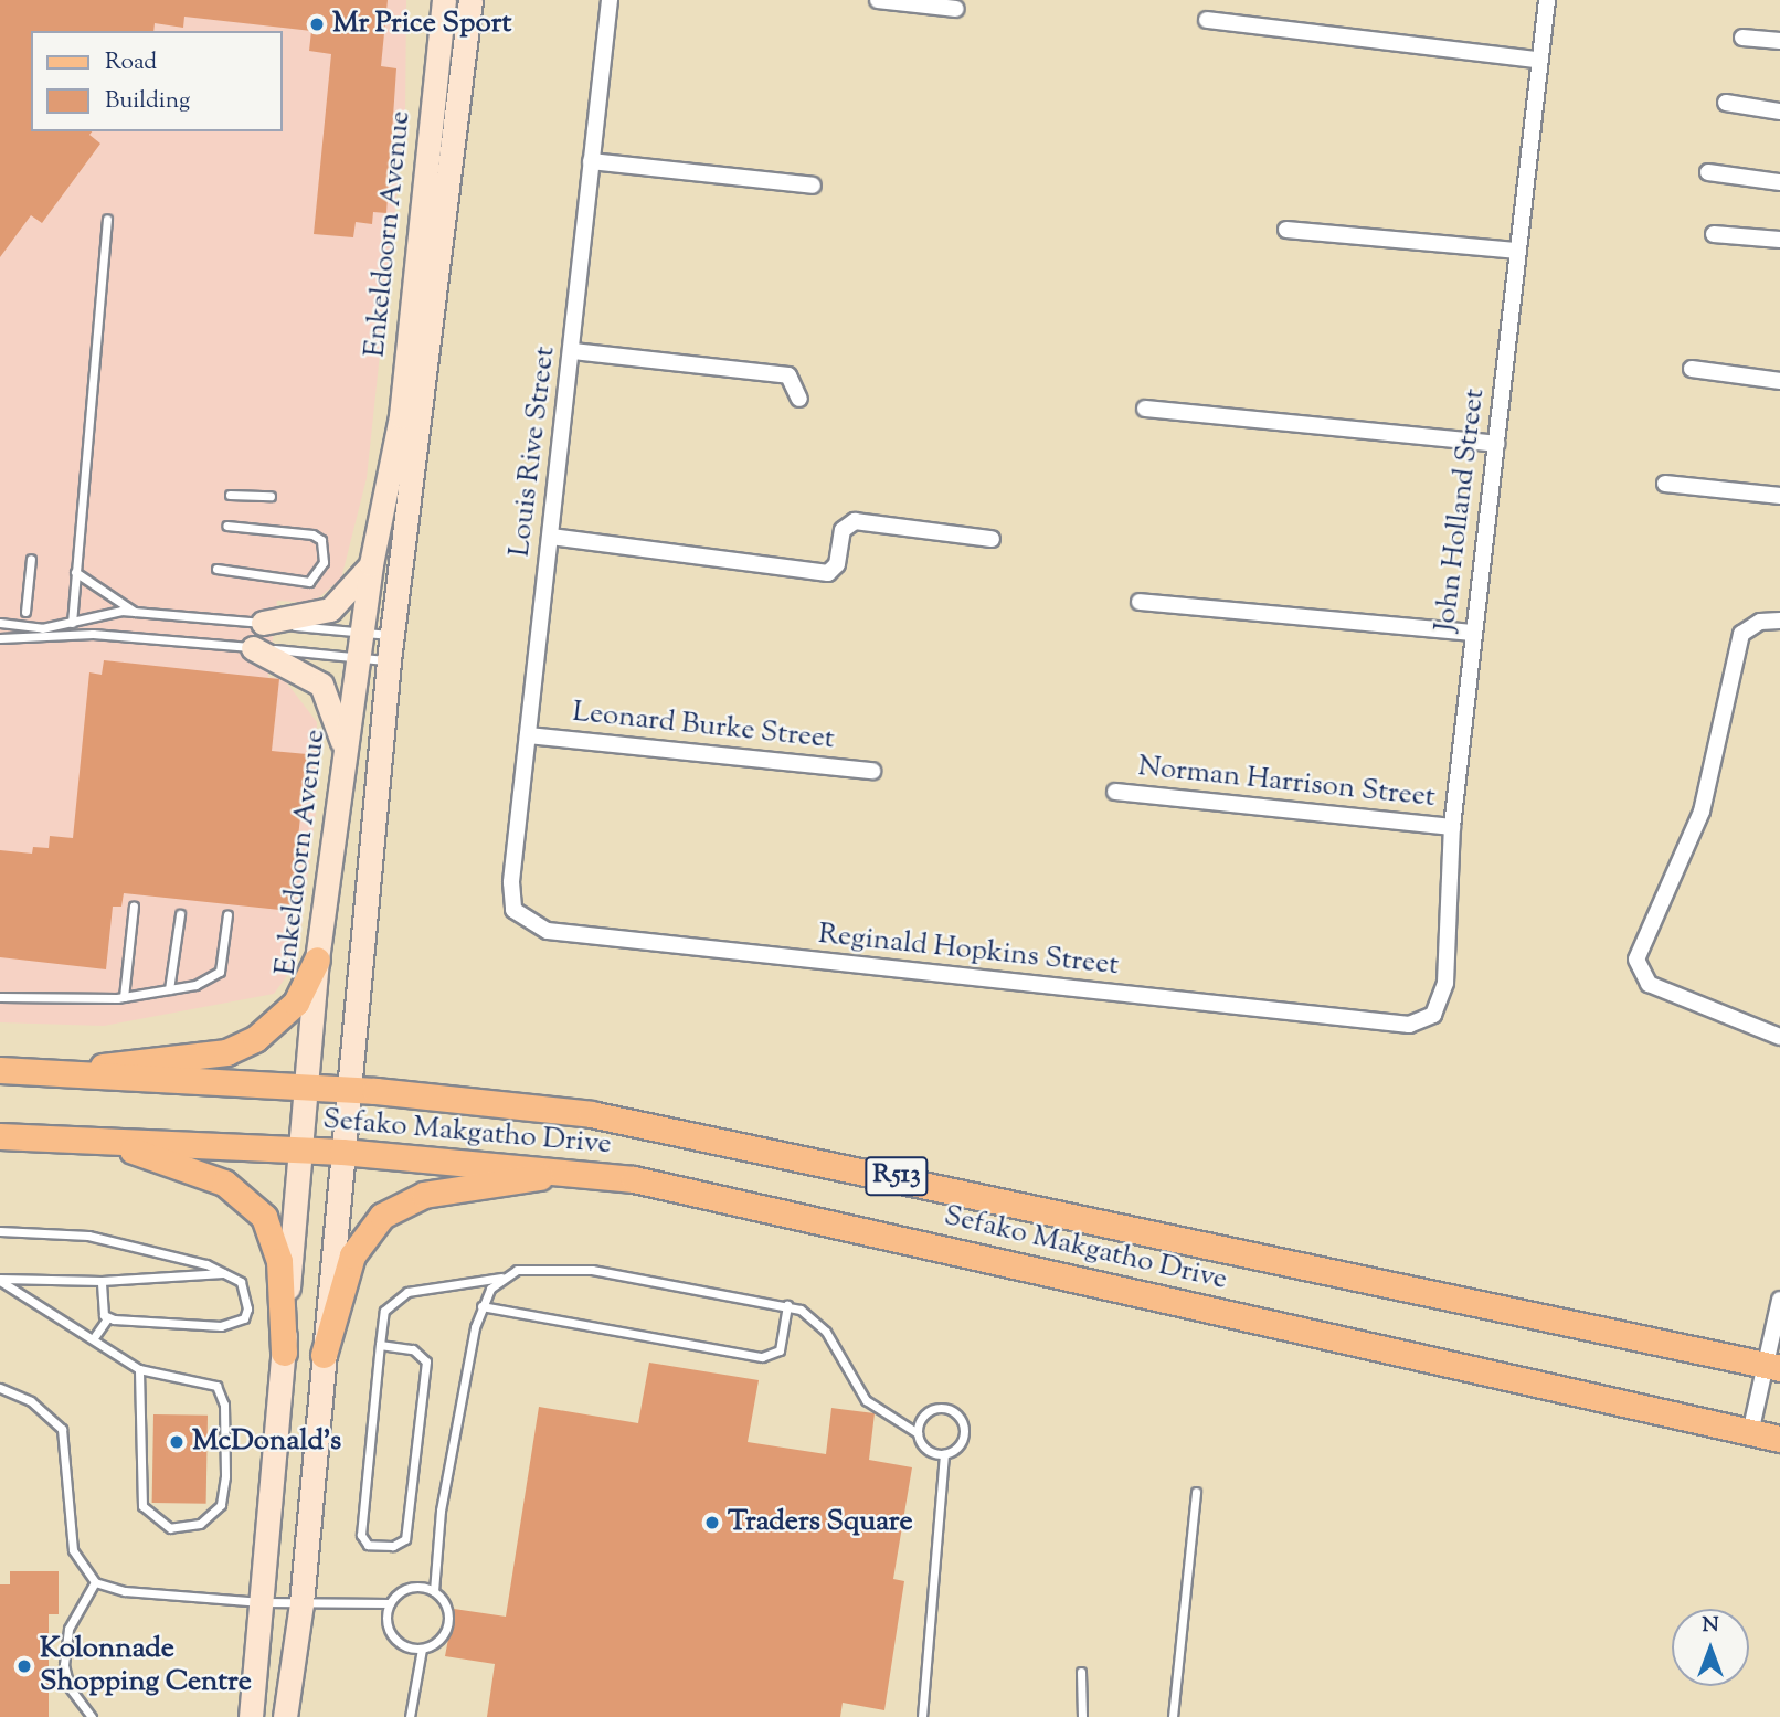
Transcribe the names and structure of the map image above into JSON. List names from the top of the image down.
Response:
{
  "streets": {
    "main road": ["Sefako Makgatho Drive", "R513"],
    "street": [
      "Enkeldoorn Avenue",
      "Louis Rive Street",
      "John Holland Street",
      "Leonard Burke Street",
      "Norman Harrison Street",
      "Reginald Hopkins Street"
    ]
  },
  "crossings": [
    ["Enkeldoorn Avenue", "Sefako Makgatho Drive"],
    ["Louis Rive Street", "Leonard Burke Street"],
    ["Louis Rive Street", "Reginald Hopkins Street"],
    ["John Holland Street", "Norman Harrison Street"],
    ["John Holland Street", "Reginald Hopkins Street"]
  ],
  "places": [
    "Mr Price Sport",
    "McDonald's",
    "Traders Square",
    "Kolonnade Shopping Centre"
  ],
  "legend": ["Road", "Building"],
  "north": "top"
}
